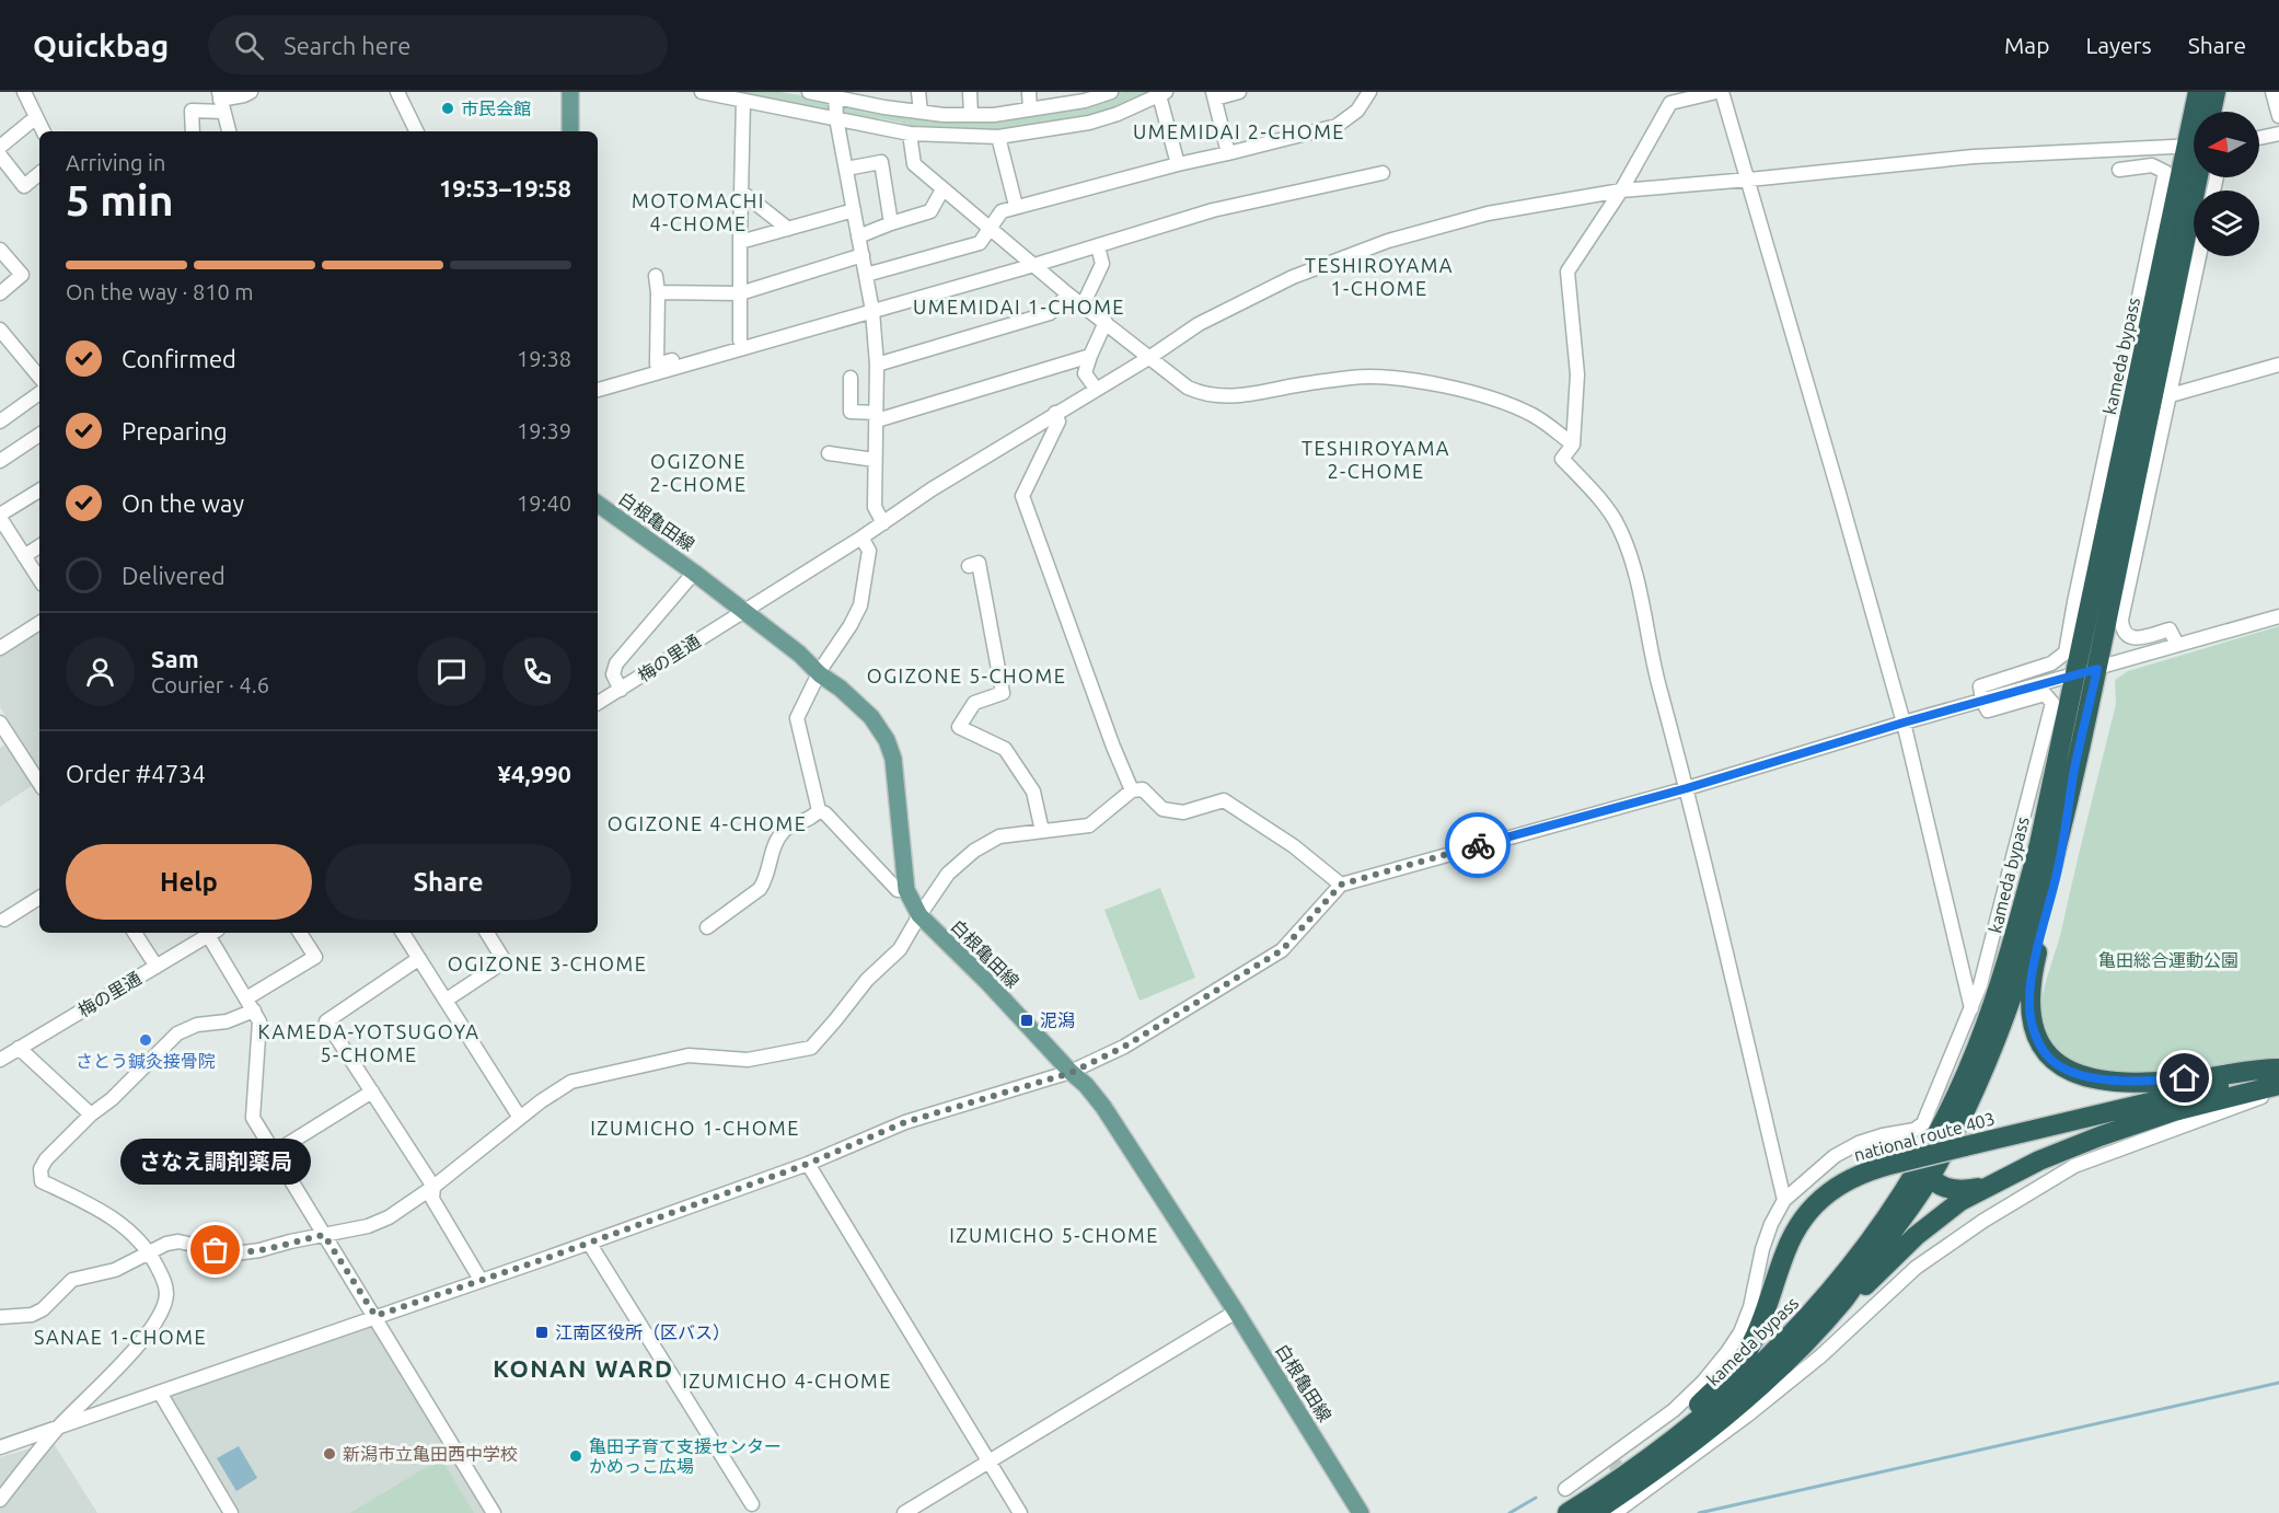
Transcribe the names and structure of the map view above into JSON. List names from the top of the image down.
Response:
{
  "streets": {
    "highway": ["kameda bypass", "national route 403"],
    "main road": ["白根亀田線"],
    "street": ["梅の里通"]
  },
  "crossings": [
    ["kameda bypass", "national route 403"],
    ["白根亀田線", "梅の里通"]
  ],
  "districts": [
    "UMEMIDAI 2-CHOME",
    "MOTOMACHI 4-CHOME",
    "TESHIROYAMA 1-CHOME",
    "UMEMIDAI 1-CHOME",
    "TESHIROYAMA 2-CHOME",
    "OGIZONE 2-CHOME",
    "OGIZONE 5-CHOME",
    "OGIZONE 4-CHOME",
    "OGIZONE 3-CHOME",
    "KAMEDA-YOTSUGOYA 5-CHOME",
    "IZUMICHO 1-CHOME",
    "IZUMICHO 5-CHOME",
    "SANAE 1-CHOME",
    "KONAN WARD",
    "IZUMICHO 4-CHOME"
  ],
  "parks": ["亀田総合運動公園"],
  "places": {
    "other": [
      "市民会館",
      "さとう鍼灸接骨院",
      "さなえ調剤薬局",
      "新潟市立亀田西中学校",
      "亀田子育て支援センター かめっこ広場"
    ],
    "transit": ["泥潟", "江南区役所（区バス）"]
  },
  "north": "left",
  "page": {
    "header": "Quickbag",
    "search": "Search here",
    "nav": ["Map", "Layers", "Share"],
    "heading": ["5 min", "Arriving in", "19:53–19:58"],
    "panel": [
      "Sam",
      "Courier · 4.6",
      "Order #4734",
      "¥4,990"
    ],
    "bar": "On the way · 810 m",
    "list": [
      ["Confirmed", "19:38"],
      ["Preparing", "19:39"],
      ["On the way", "19:40"],
      "Delivered"
    ],
    "buttons": ["Help", "Share"],
    "bubble": "さなえ調剤薬局"
  }
}
